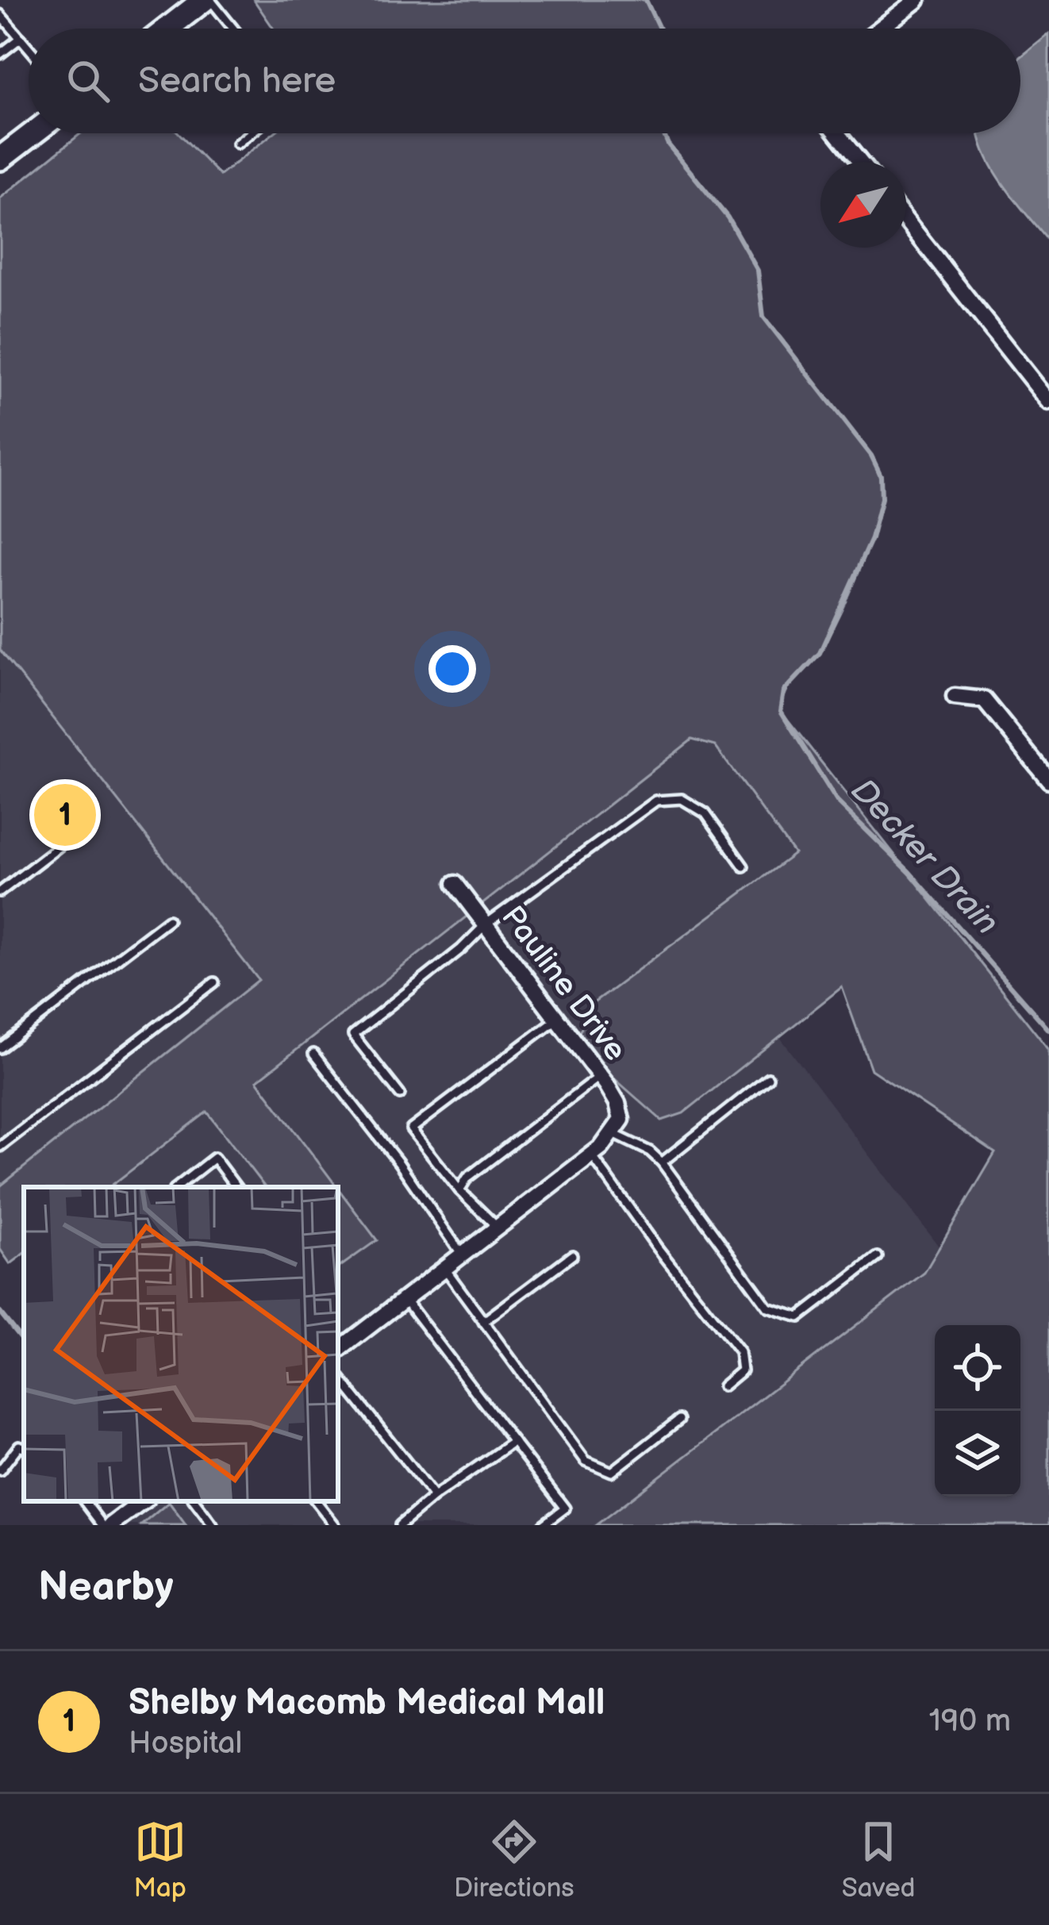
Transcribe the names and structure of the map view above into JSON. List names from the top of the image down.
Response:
{
  "streets": {
    "street": ["Pauline Drive"]
  },
  "water": ["Decker Drain"],
  "north": "bottom left",
  "page": {
    "search": "Search here",
    "pins": "1",
    "heading": "Nearby",
    "list": [
      {
        "mark": "1",
        "name": "Shelby Macomb Medical Mall",
        "note": "Hospital",
        "value": "190 m"
      }
    ],
    "nav": ["Map", "Directions", "Saved"]
  }
}
